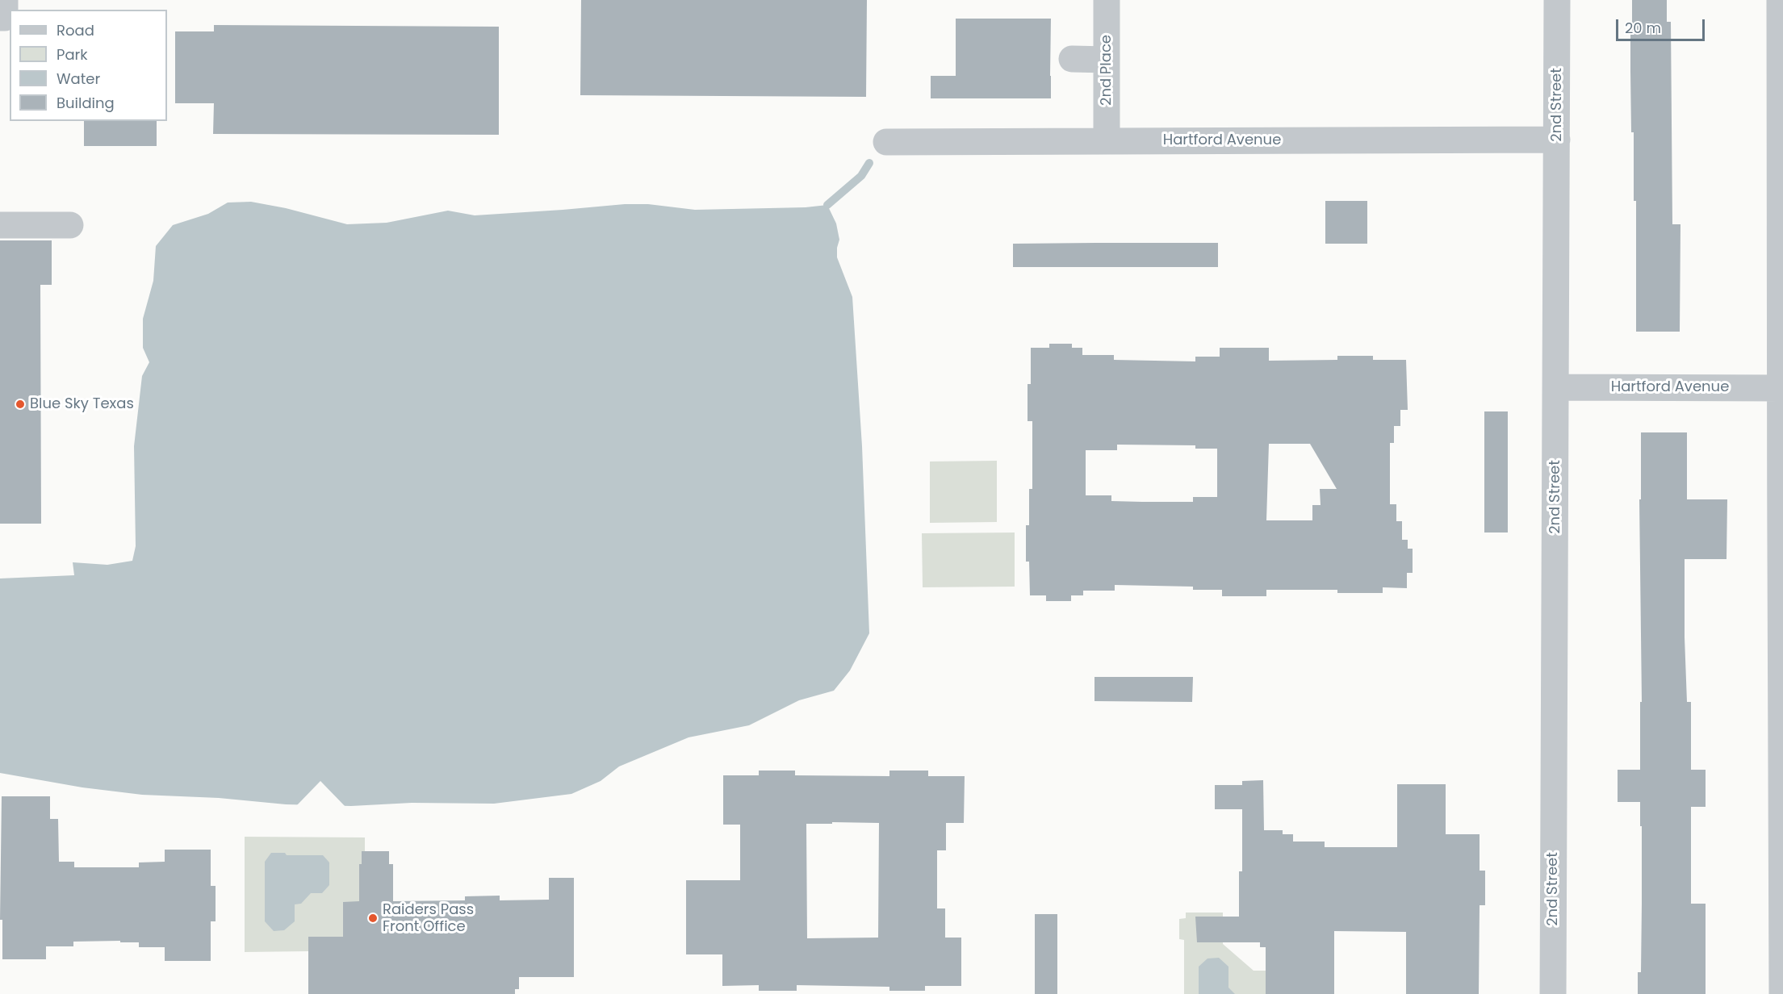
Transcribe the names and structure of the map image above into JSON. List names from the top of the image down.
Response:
{
  "streets": {
    "street": ["2nd Place", "2nd Street", "Hartford Avenue"]
  },
  "crossings": [
    ["2nd Place", "Hartford Avenue"],
    ["2nd Street", "Hartford Avenue"]
  ],
  "places": ["Blue Sky Texas", "Raiders Pass Front Office"],
  "legend": [
    "Road",
    "Park",
    "Water",
    "Building"
  ],
  "scale_bar": "20 m"
}
